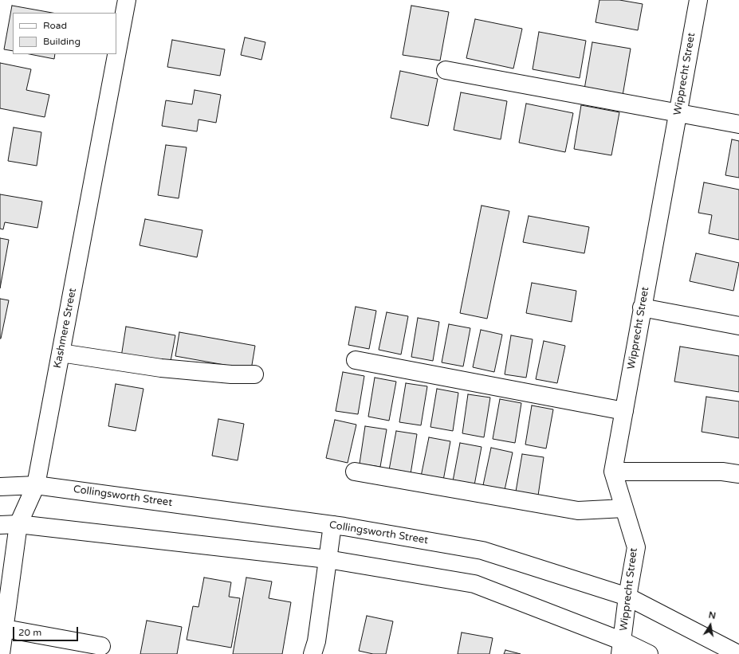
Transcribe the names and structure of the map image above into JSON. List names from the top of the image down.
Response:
{
  "streets": {
    "main road": ["Wipprecht Street", "Kashmere Street", "Collingsworth Street"]
  },
  "crossings": [
    ["Wipprecht Street", "Collingsworth Street"],
    ["Kashmere Street", "Collingsworth Street"]
  ],
  "legend": ["Road", "Building"],
  "scale_bar": "20 m",
  "north": "top"
}
